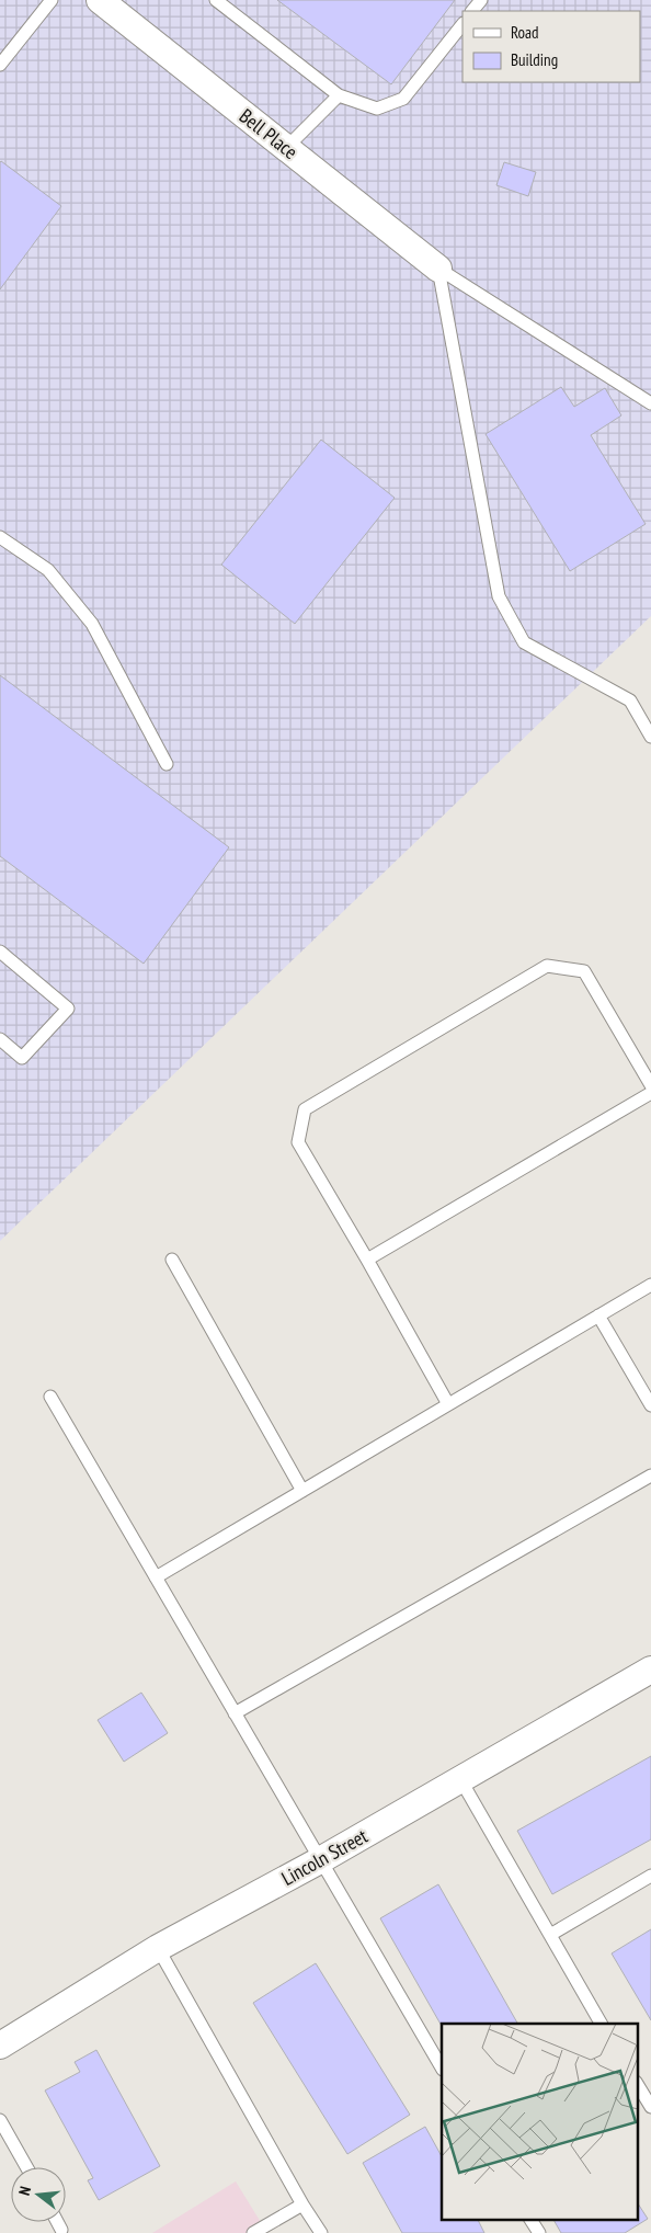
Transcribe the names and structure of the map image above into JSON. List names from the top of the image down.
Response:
{
  "streets": {
    "street": ["Bell Place", "Lincoln Street"]
  },
  "legend": ["Road", "Building"],
  "north": "left"
}
